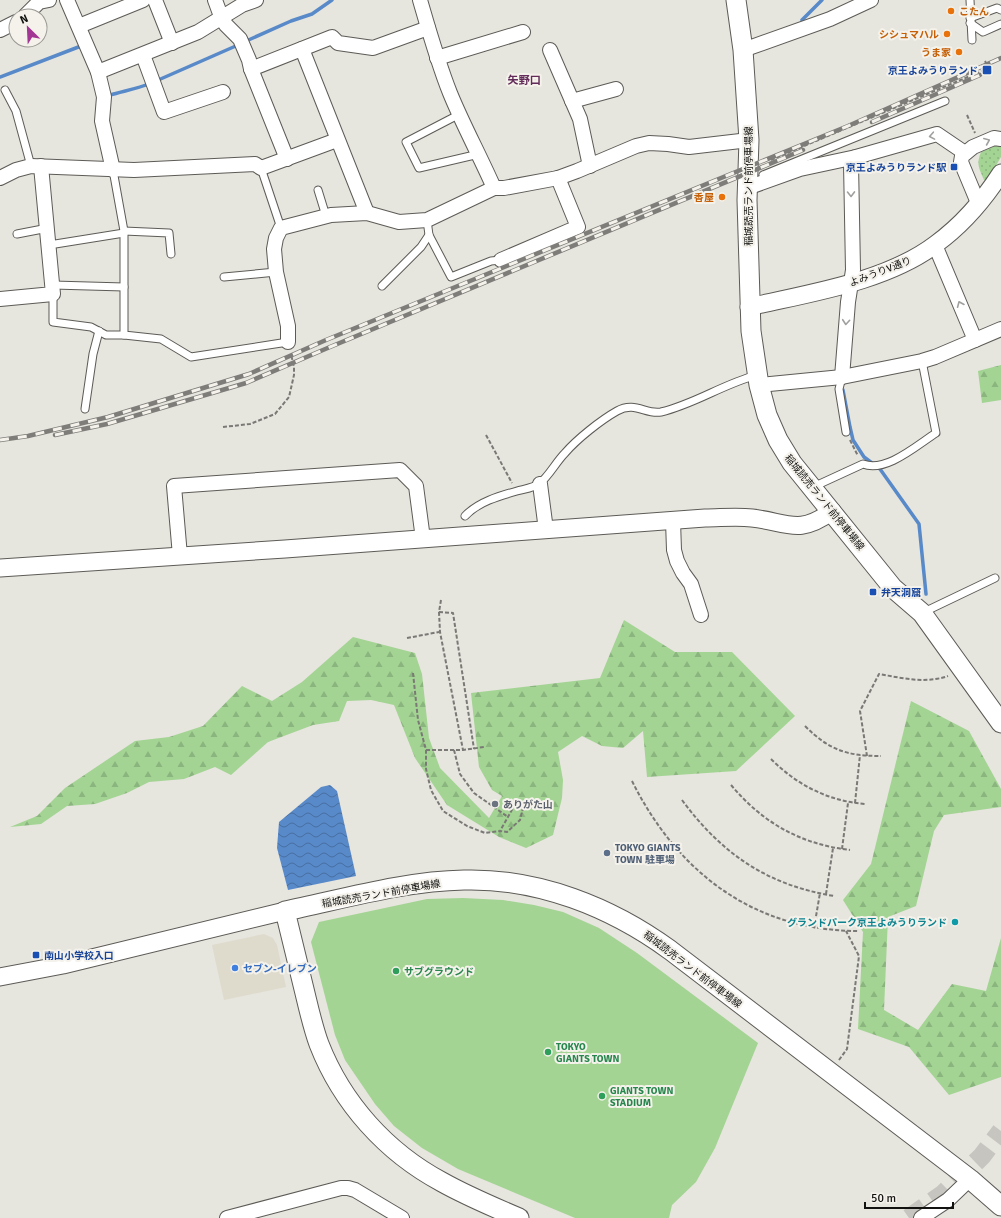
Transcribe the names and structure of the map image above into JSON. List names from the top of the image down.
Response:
{
  "streets": {
    "main road": ["稲城読売ランド前停車場線"],
    "street": ["よみうりV通り"]
  },
  "crossings": [
    ["稲城読売ランド前停車場線", "よみうりV通り"]
  ],
  "districts": ["矢野口"],
  "places": {
    "other": [
      "こたん",
      "シシュマハル",
      "うま家",
      "香屋",
      "ありがた山",
      "TOKYO GIANTS TOWN 駐車場",
      "グランドパーク京王よみうりランド",
      "セブン-イレブン",
      "サブグラウンド",
      "TOKYO GIANTS TOWN",
      "GIANTS TOWN STADIUM"
    ],
    "transit": [
      "京王よみうりランド",
      "京王よみうりランド駅",
      "弁天洞窟",
      "南山小学校入口"
    ]
  },
  "scale_bar": "50 m",
  "north": "top left"
}
